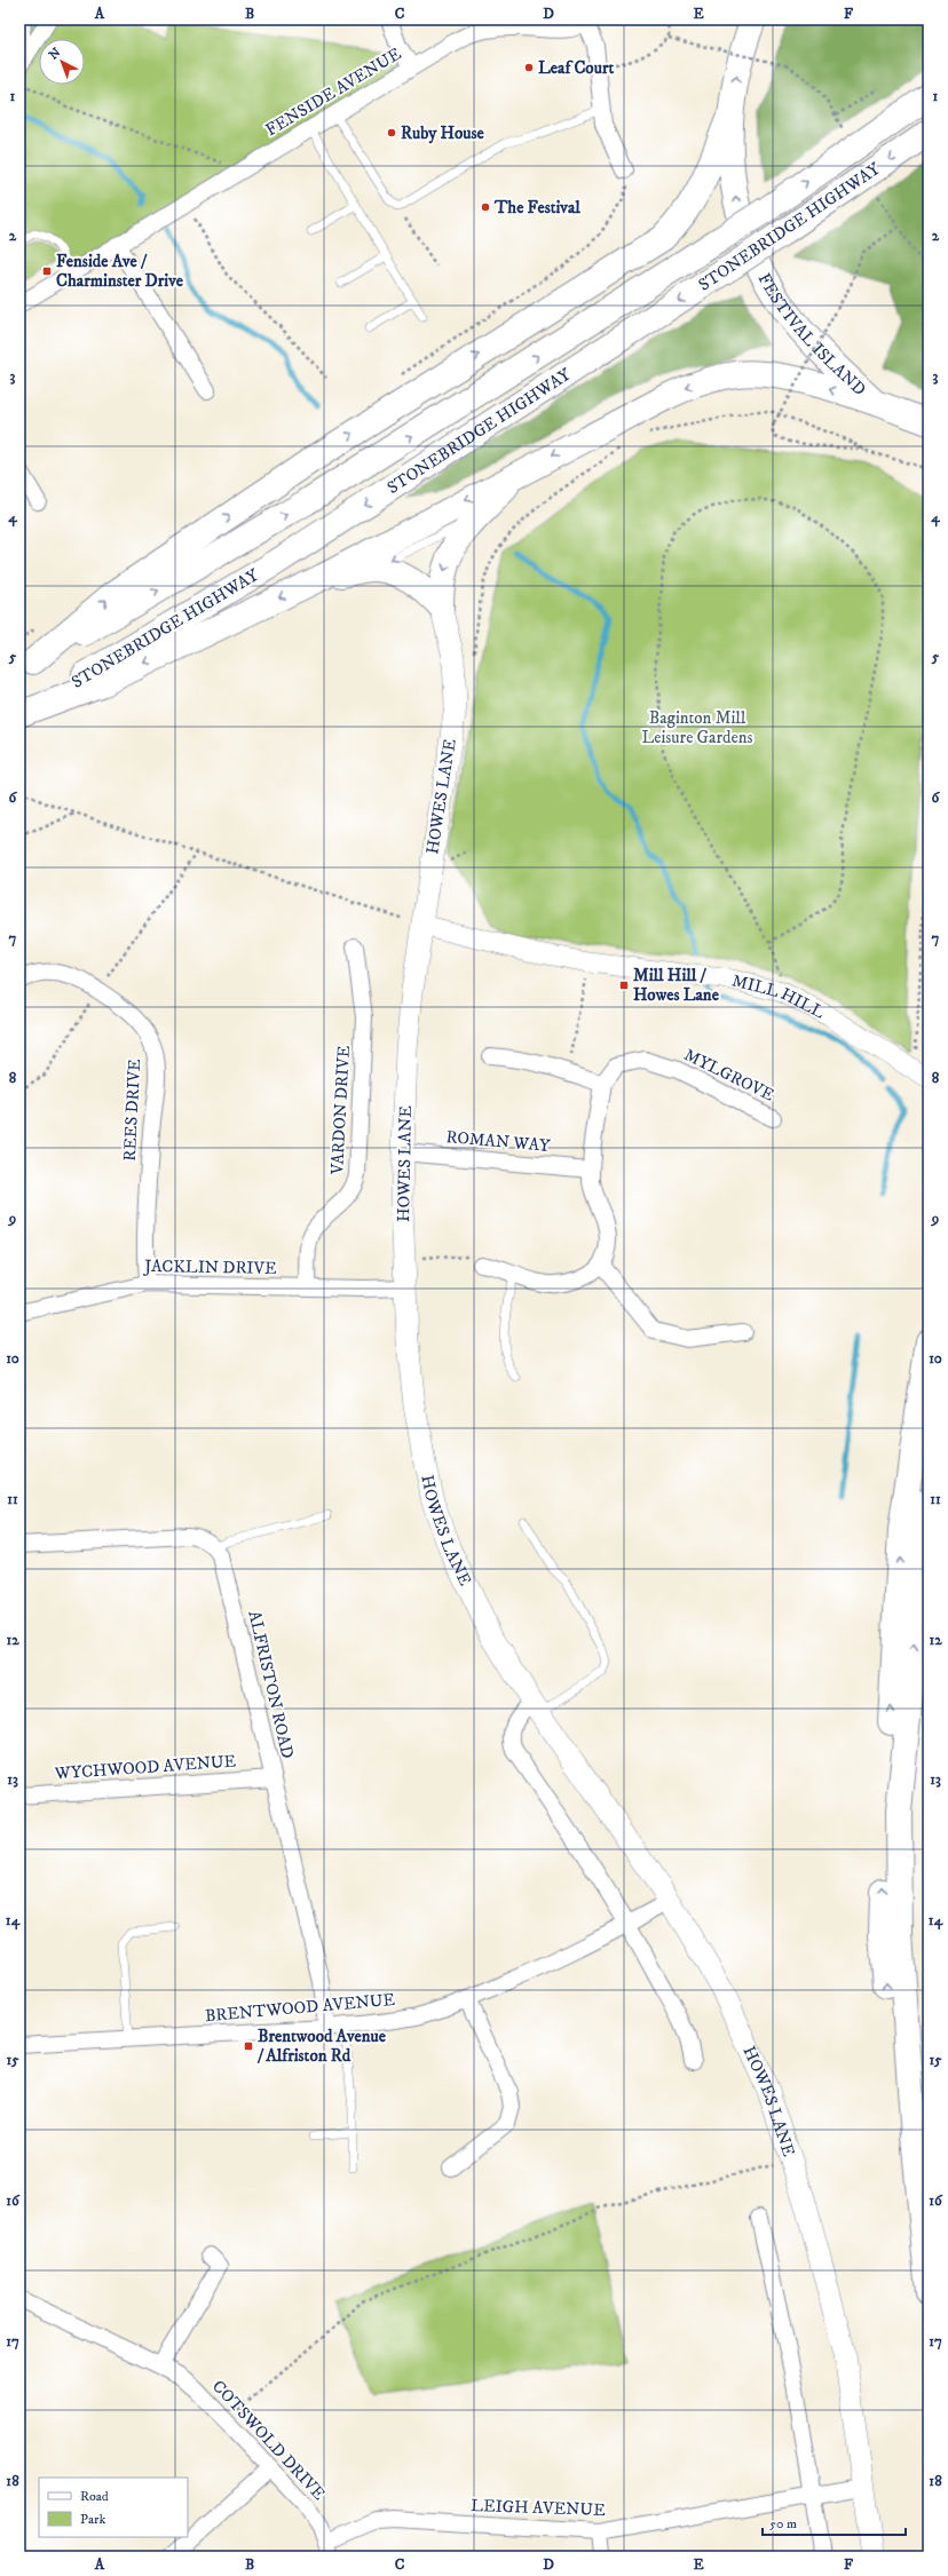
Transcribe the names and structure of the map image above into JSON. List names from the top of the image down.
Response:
{
  "streets": {
    "highway": ["STONEBRIDGE HIGHWAY", "FESTIVAL ISLAND"],
    "main road": ["HOWES LANE"],
    "street": [
      "FENSIDE AVENUE",
      "MILL HILL",
      "MYLGROVE",
      "REES DRIVE",
      "VARDON DRIVE",
      "ROMAN WAY",
      "JACKLIN DRIVE",
      "ALFRISTON ROAD",
      "WYCHWOOD AVENUE",
      "BRENTWOOD AVENUE",
      "COTSWOLD DRIVE",
      "LEIGH AVENUE"
    ]
  },
  "crossings": [
    ["HOWES LANE", "MILL HILL"],
    ["HOWES LANE", "ROMAN WAY"],
    ["HOWES LANE", "JACKLIN DRIVE"],
    ["HOWES LANE", "BRENTWOOD AVENUE"],
    ["HOWES LANE", "LEIGH AVENUE"],
    ["REES DRIVE", "JACKLIN DRIVE"],
    ["VARDON DRIVE", "JACKLIN DRIVE"],
    ["ALFRISTON ROAD", "WYCHWOOD AVENUE"],
    ["ALFRISTON ROAD", "BRENTWOOD AVENUE"],
    ["COTSWOLD DRIVE", "LEIGH AVENUE"]
  ],
  "one_way": ["FESTIVAL ISLAND"],
  "parks": ["Baginton Mill Leisure Gardens"],
  "places": {
    "other": ["Leaf Court", "Ruby House", "The Festival"],
    "transit": ["Fenside Ave / Charminster Drive", "Mill Hill / Howes Lane", "Brentwood Avenue / Alfriston Rd"]
  },
  "legend": ["Road", "Park"],
  "scale_bar": "50 m",
  "north": "top left",
  "grid": {
    "columns": [
      "A",
      "B",
      "C",
      "D",
      "E",
      "F"
    ],
    "rows": [
      "1",
      "2",
      "3",
      "4",
      "5",
      "6",
      "7",
      "8",
      "9",
      "10",
      "11",
      "12",
      "13",
      "14",
      "15",
      "16",
      "17",
      "18"
    ]
  }
}
